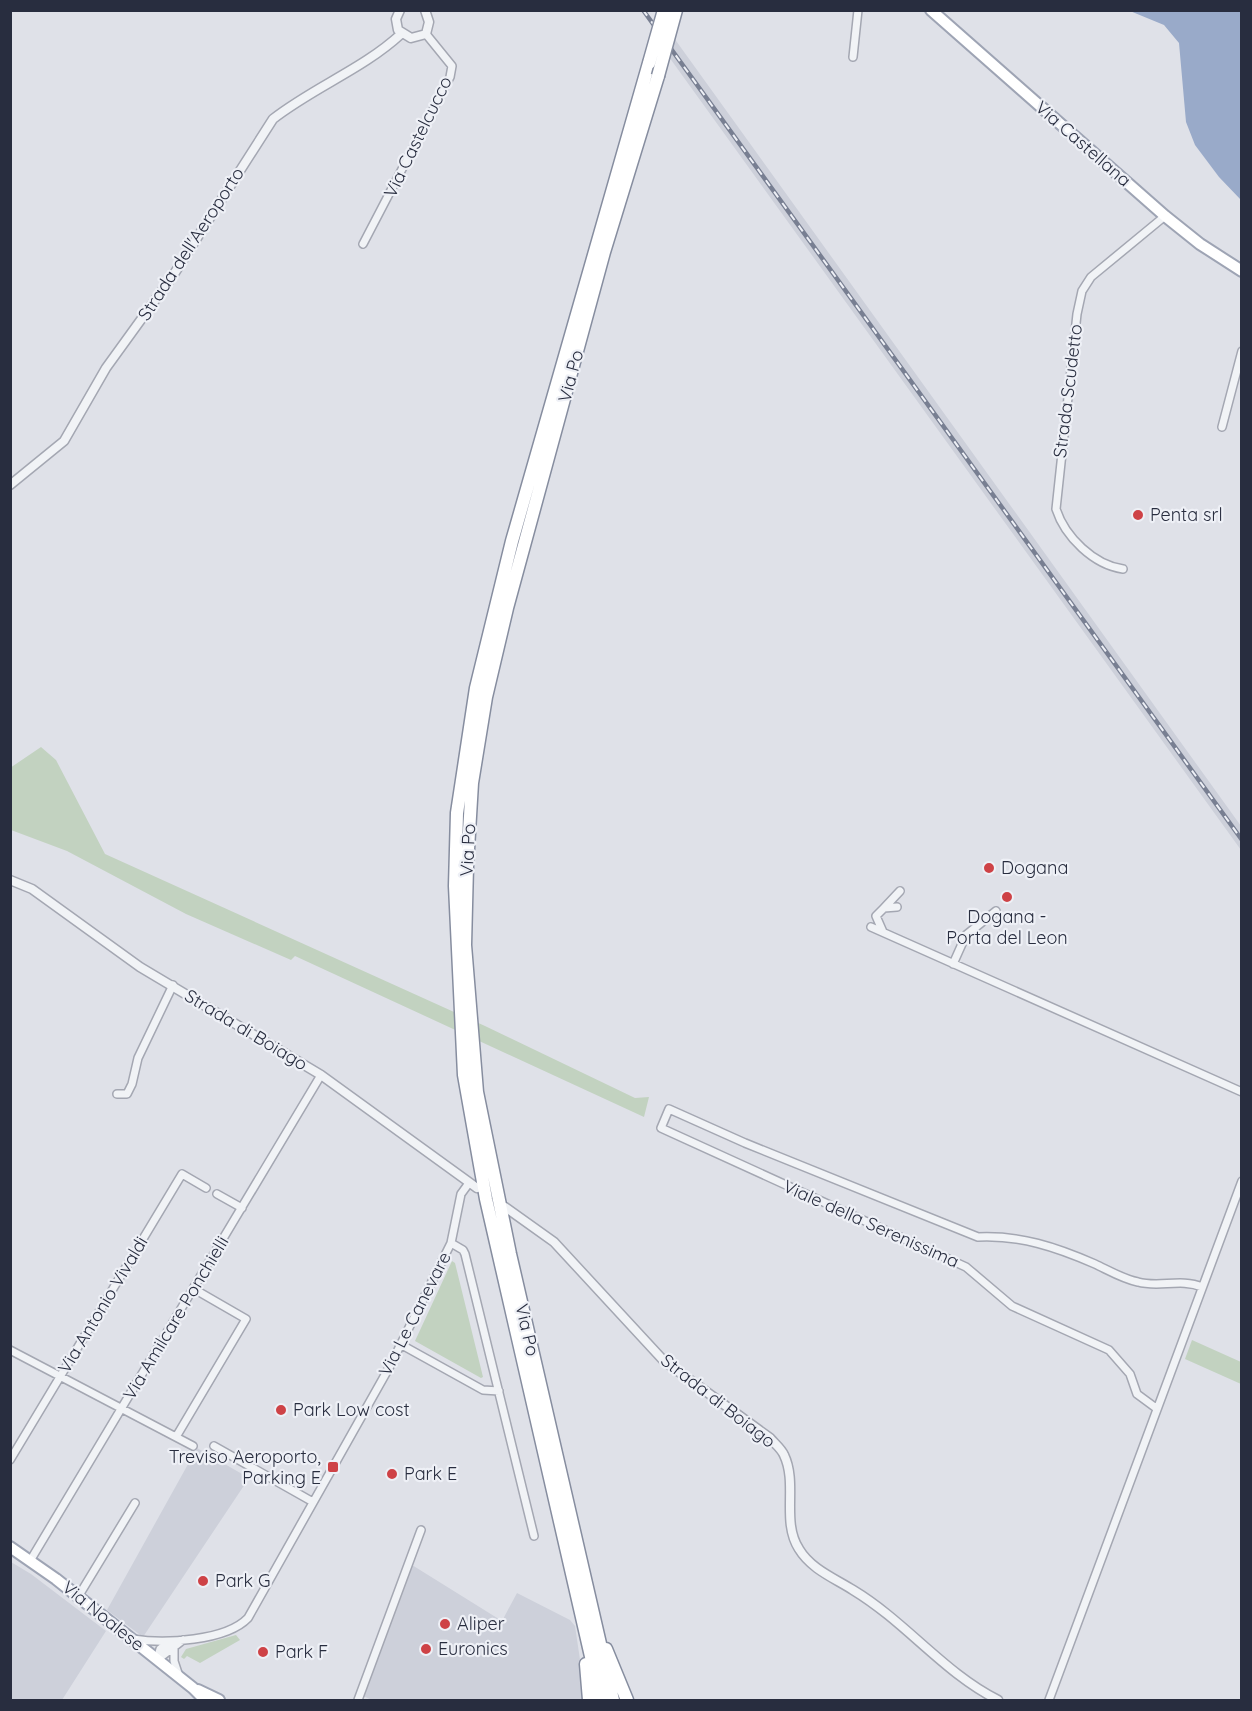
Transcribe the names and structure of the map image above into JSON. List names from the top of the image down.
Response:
{
  "streets": {
    "highway": ["Via Po"],
    "main road": ["Via Castellana", "Via Noalese"],
    "street": [
      "Via Castelcucco",
      "Strada dell'Aeroporto",
      "Strada Scudetto",
      "Strada di Boiago",
      "Viale della Serenissima",
      "Via Antonio Vivaldi",
      "Via Le Canevare",
      "Via Amilcare Ponchielli"
    ]
  },
  "crossings": [
    ["Via Castellana", "Strada Scudetto"],
    ["Strada di Boiago", "Via Le Canevare"],
    ["Strada di Boiago", "Via Amilcare Ponchielli"],
    ["Via Le Canevare", "Via Noalese"],
    ["Via Amilcare Ponchielli", "Via Noalese"]
  ],
  "places": {
    "other": [
      "Penta srl",
      "Dogana",
      "Dogana - Porta del Leon",
      "Park Low cost",
      "Park E",
      "Park G",
      "Aliper",
      "Euronics",
      "Park F"
    ],
    "transit": ["Treviso Aeroporto, Parking E"]
  }
}
